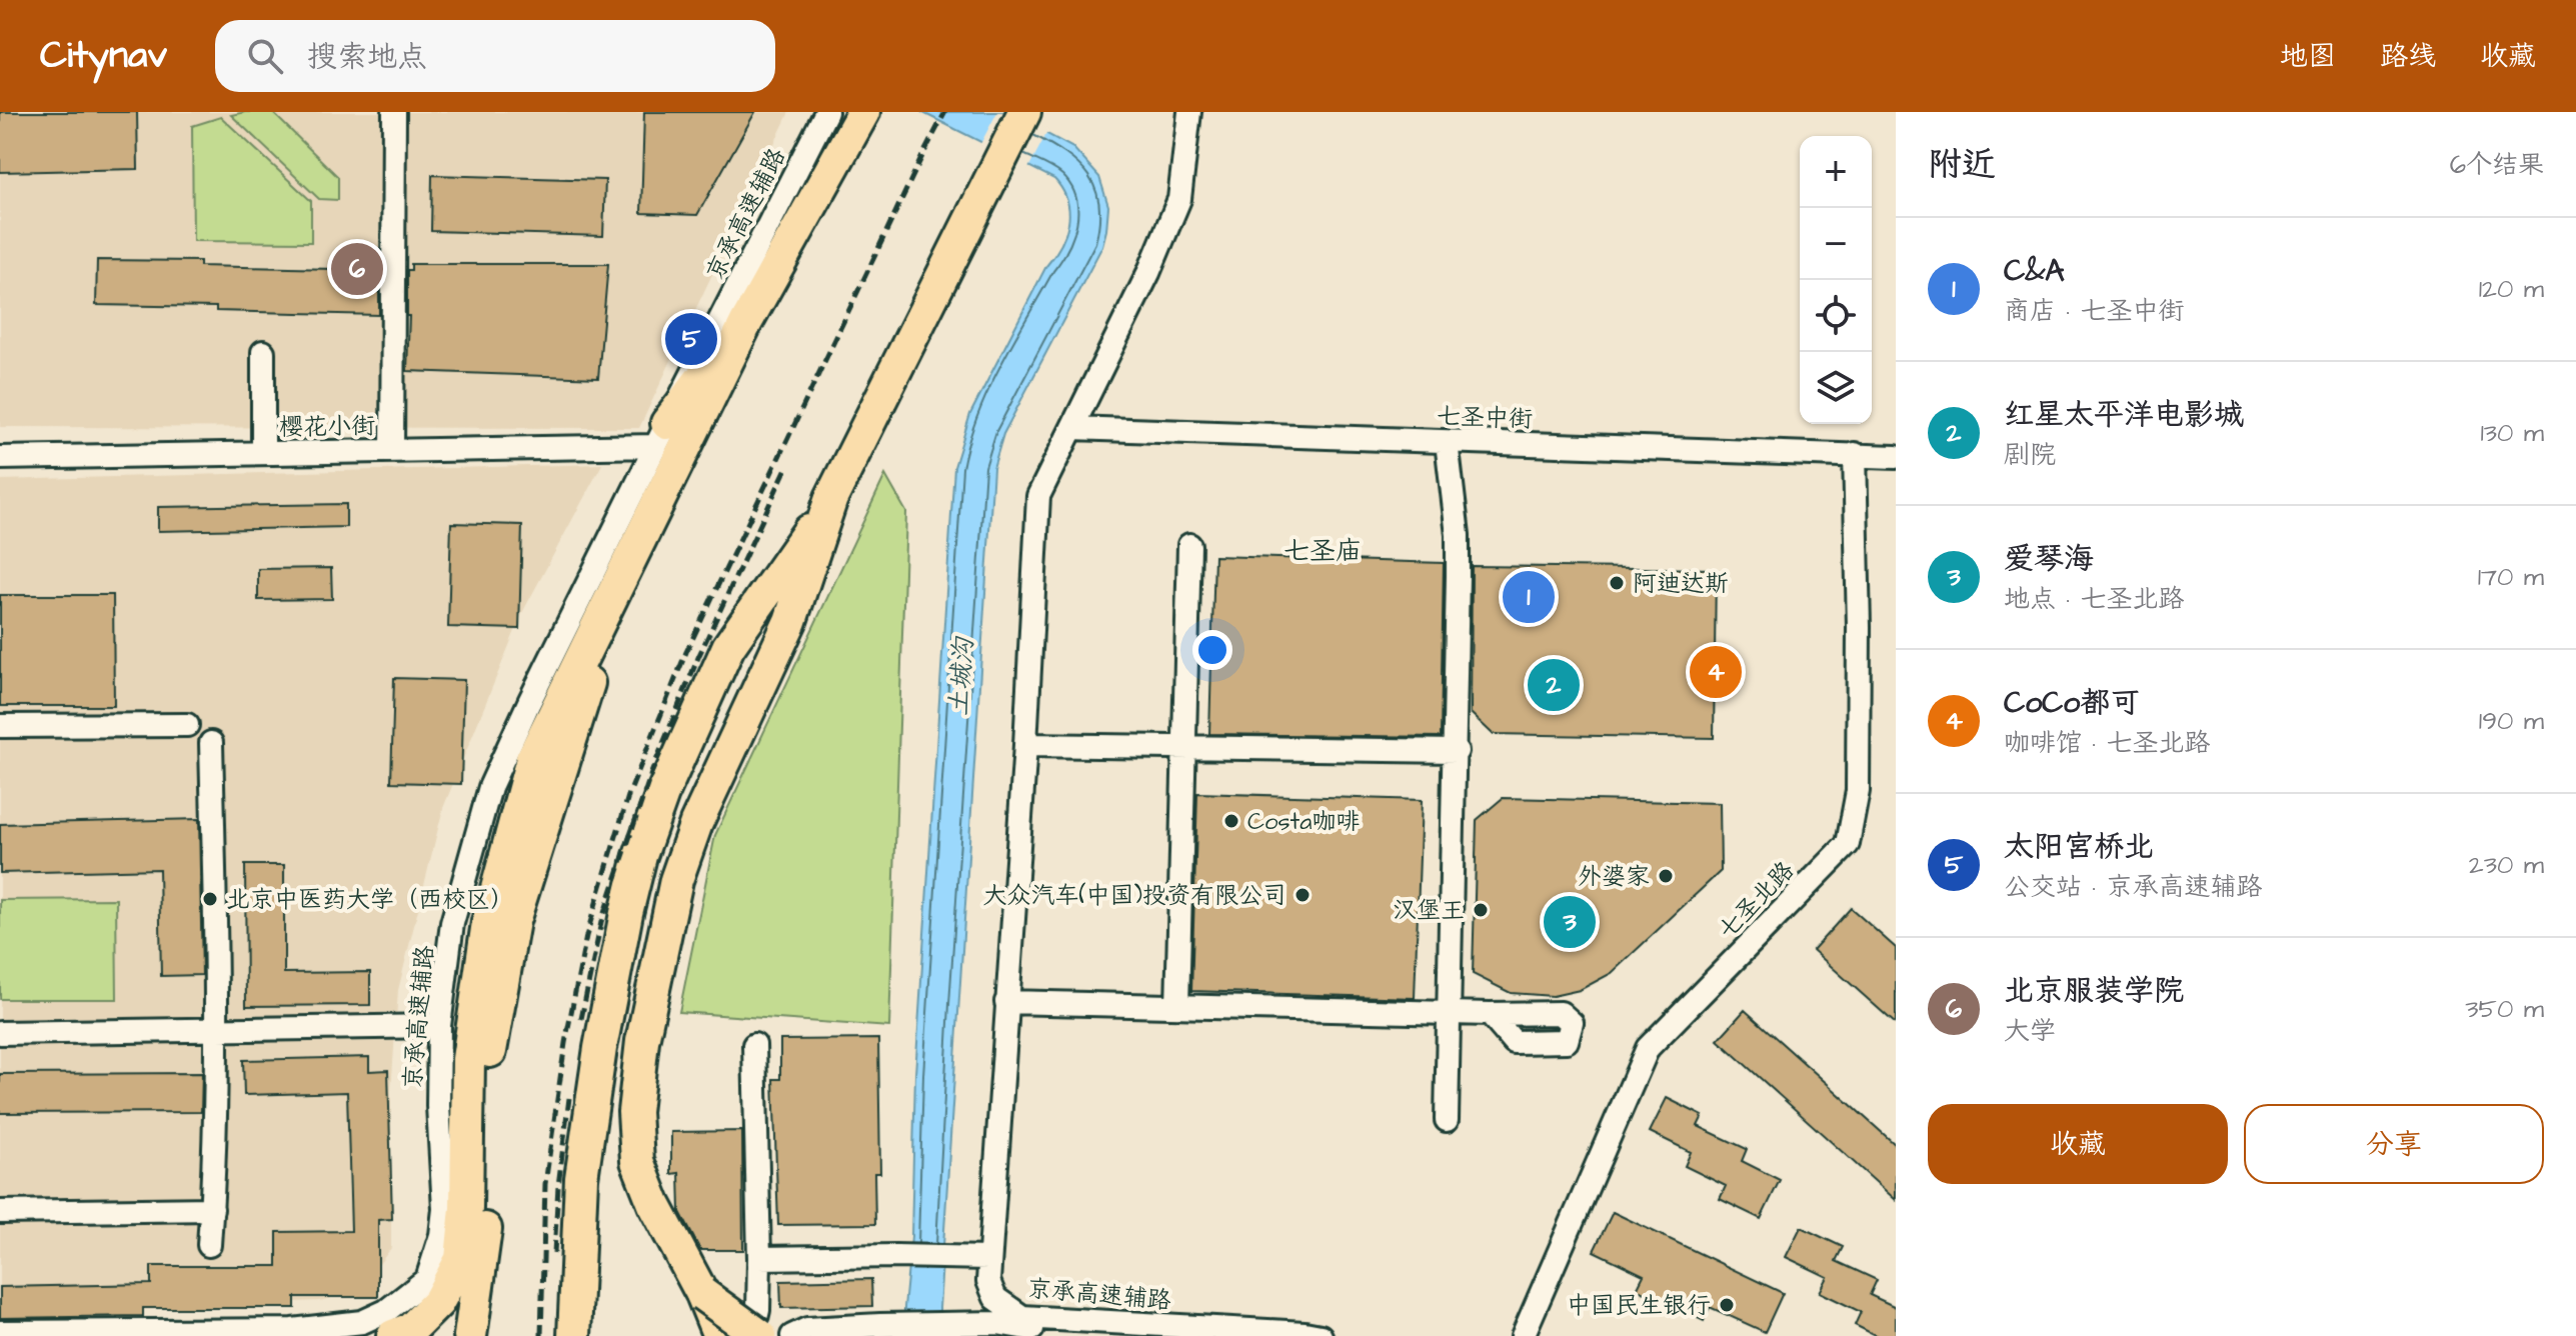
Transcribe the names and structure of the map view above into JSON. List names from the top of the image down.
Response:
{
  "streets": {
    "street": [
      "京承高速辅路",
      "七圣中街",
      "樱花小街",
      "七圣北路"
    ]
  },
  "crossings": [
    ["京承高速辅路", "七圣中街"],
    ["京承高速辅路", "樱花小街"],
    ["七圣中街", "七圣北路"]
  ],
  "districts": ["七圣庙"],
  "water": ["土城沟"],
  "places": [
    "阿迪达斯",
    "Costa咖啡",
    "外婆家",
    "大众汽车(中国)投资有限公司",
    "北京中医药大学（西校区）",
    "汉堡王",
    "中国民生银行"
  ],
  "page": {
    "header": "Citynav",
    "search": "搜索地点",
    "nav": ["地图", "路线", "收藏"],
    "heading": ["附近", "6个结果"],
    "map_buttons": ["+", "−"],
    "list": [
      {
        "mark": "1",
        "name": "C&A",
        "note": "商店 · 七圣中街",
        "value": "120 m"
      },
      {
        "mark": "2",
        "name": "红星太平洋电影城",
        "note": "剧院",
        "value": "130 m"
      },
      {
        "mark": "3",
        "name": "爱琴海",
        "note": "地点 · 七圣北路",
        "value": "170 m"
      },
      {
        "mark": "4",
        "name": "CoCo都可",
        "note": "咖啡馆 · 七圣北路",
        "value": "190 m"
      },
      {
        "mark": "5",
        "name": "太阳宫桥北",
        "note": "公交站 · 京承高速辅路",
        "value": "230 m"
      },
      {
        "mark": "6",
        "name": "北京服装学院",
        "note": "大学",
        "value": "350 m"
      }
    ],
    "pins": [
      "6",
      "5",
      "1",
      "4",
      "2",
      "3"
    ],
    "buttons": ["收藏", "分享"]
  }
}
